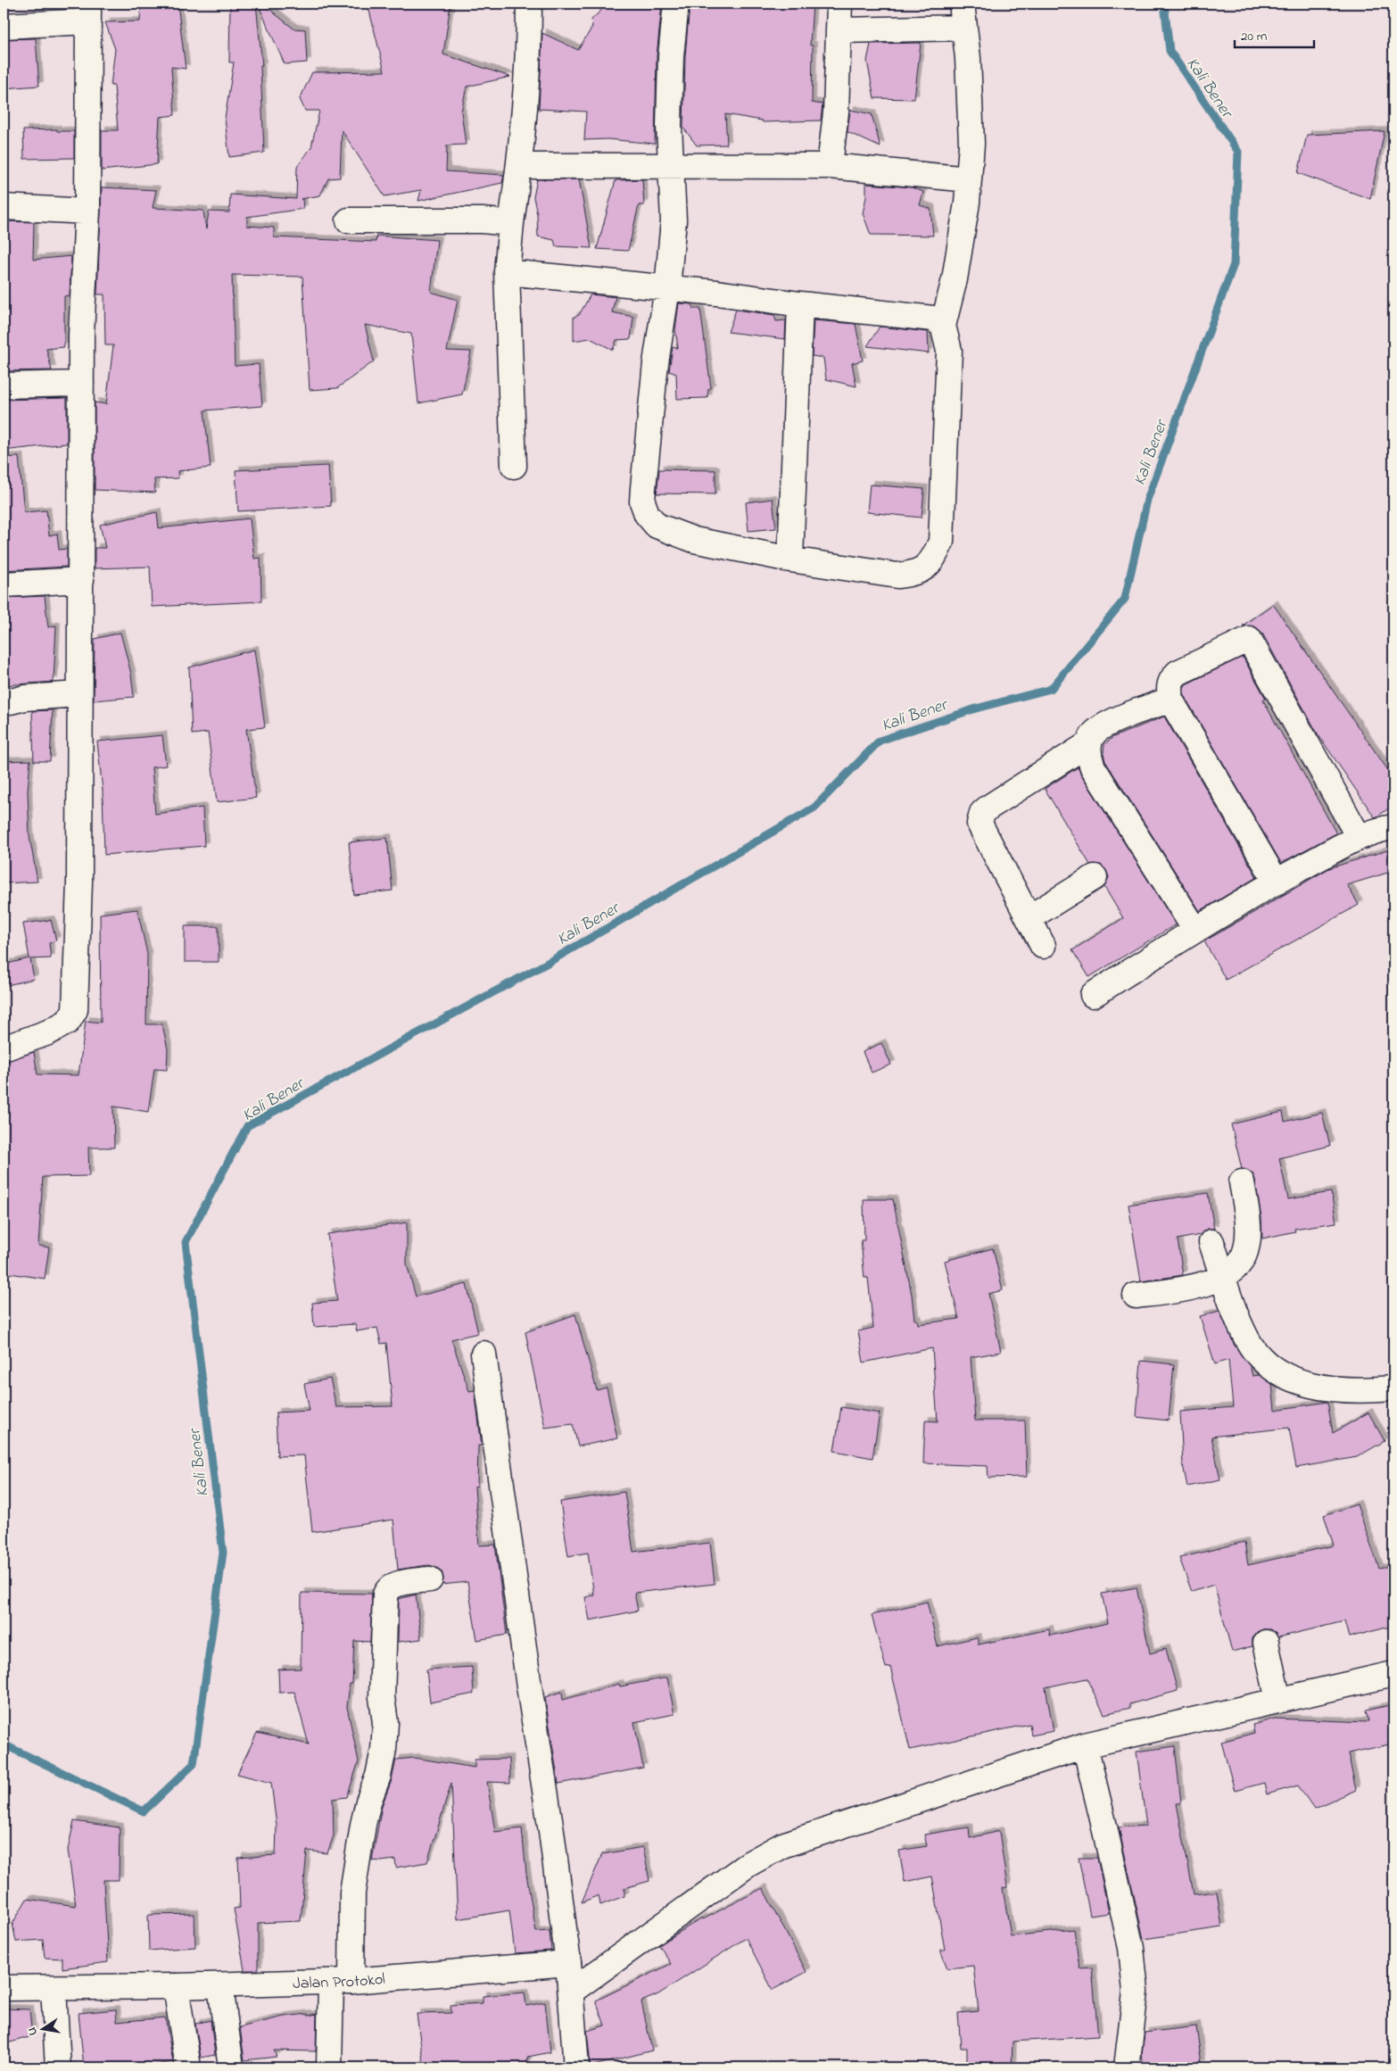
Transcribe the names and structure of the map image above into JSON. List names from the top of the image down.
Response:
{
  "streets": {
    "street": ["Jalan Protokol"]
  },
  "water": ["Kali Bener"],
  "scale_bar": "20 m",
  "north": "left"
}
